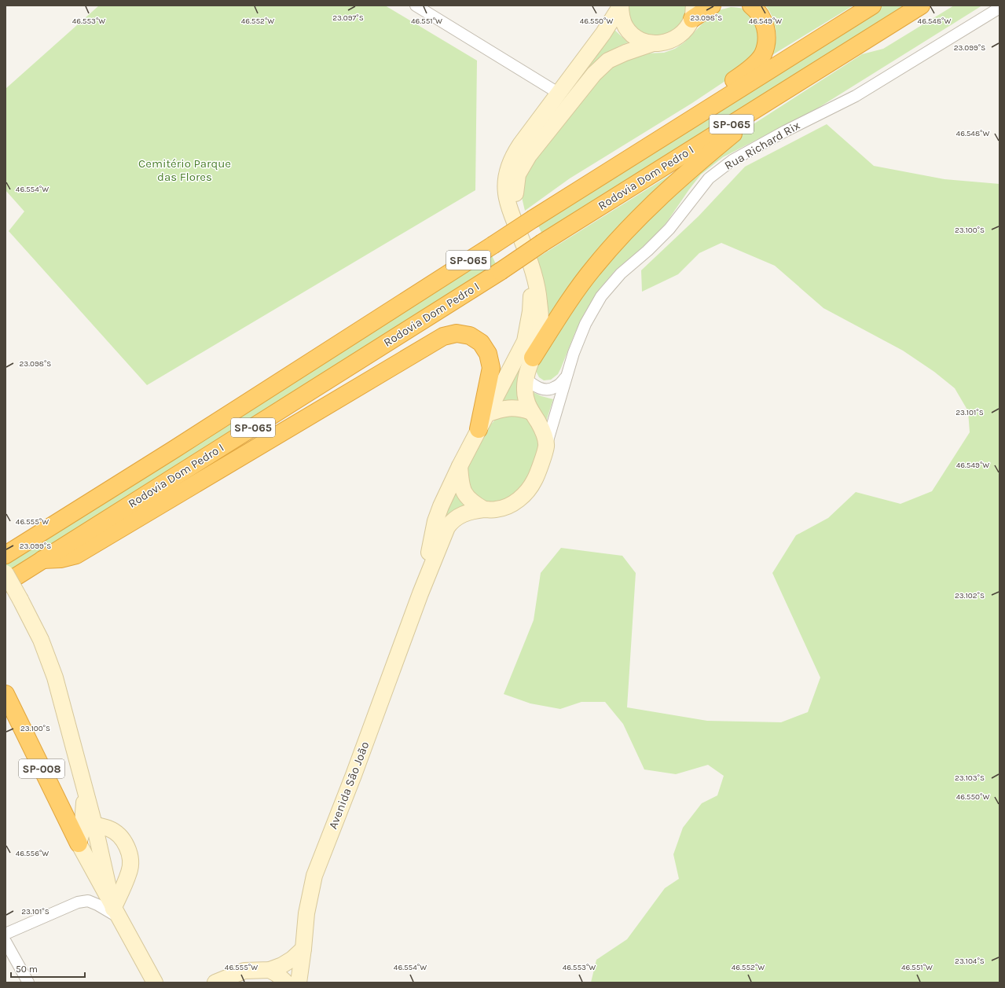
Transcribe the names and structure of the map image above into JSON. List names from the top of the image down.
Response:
{
  "streets": {
    "highway": ["SP-065", "Rodovia Dom Pedro I", "SP-008"],
    "main road": ["Avenida São João"],
    "street": ["Rua Richard Rix"]
  },
  "parks": ["Cemitério Parque das Flores"],
  "scale_bar": "50 m",
  "coordinates": [
    "23.097°S",
    "23.098°S",
    "46.553°W",
    "46.552°W",
    "46.551°W",
    "46.550°W",
    "46.549°W",
    "46.548°W",
    "23.099°S",
    "46.554°W",
    "23.100°S",
    "23.101°S",
    "46.555°W",
    "23.102°S",
    "23.103°S",
    "46.556°W",
    "23.104°S"
  ]
}
